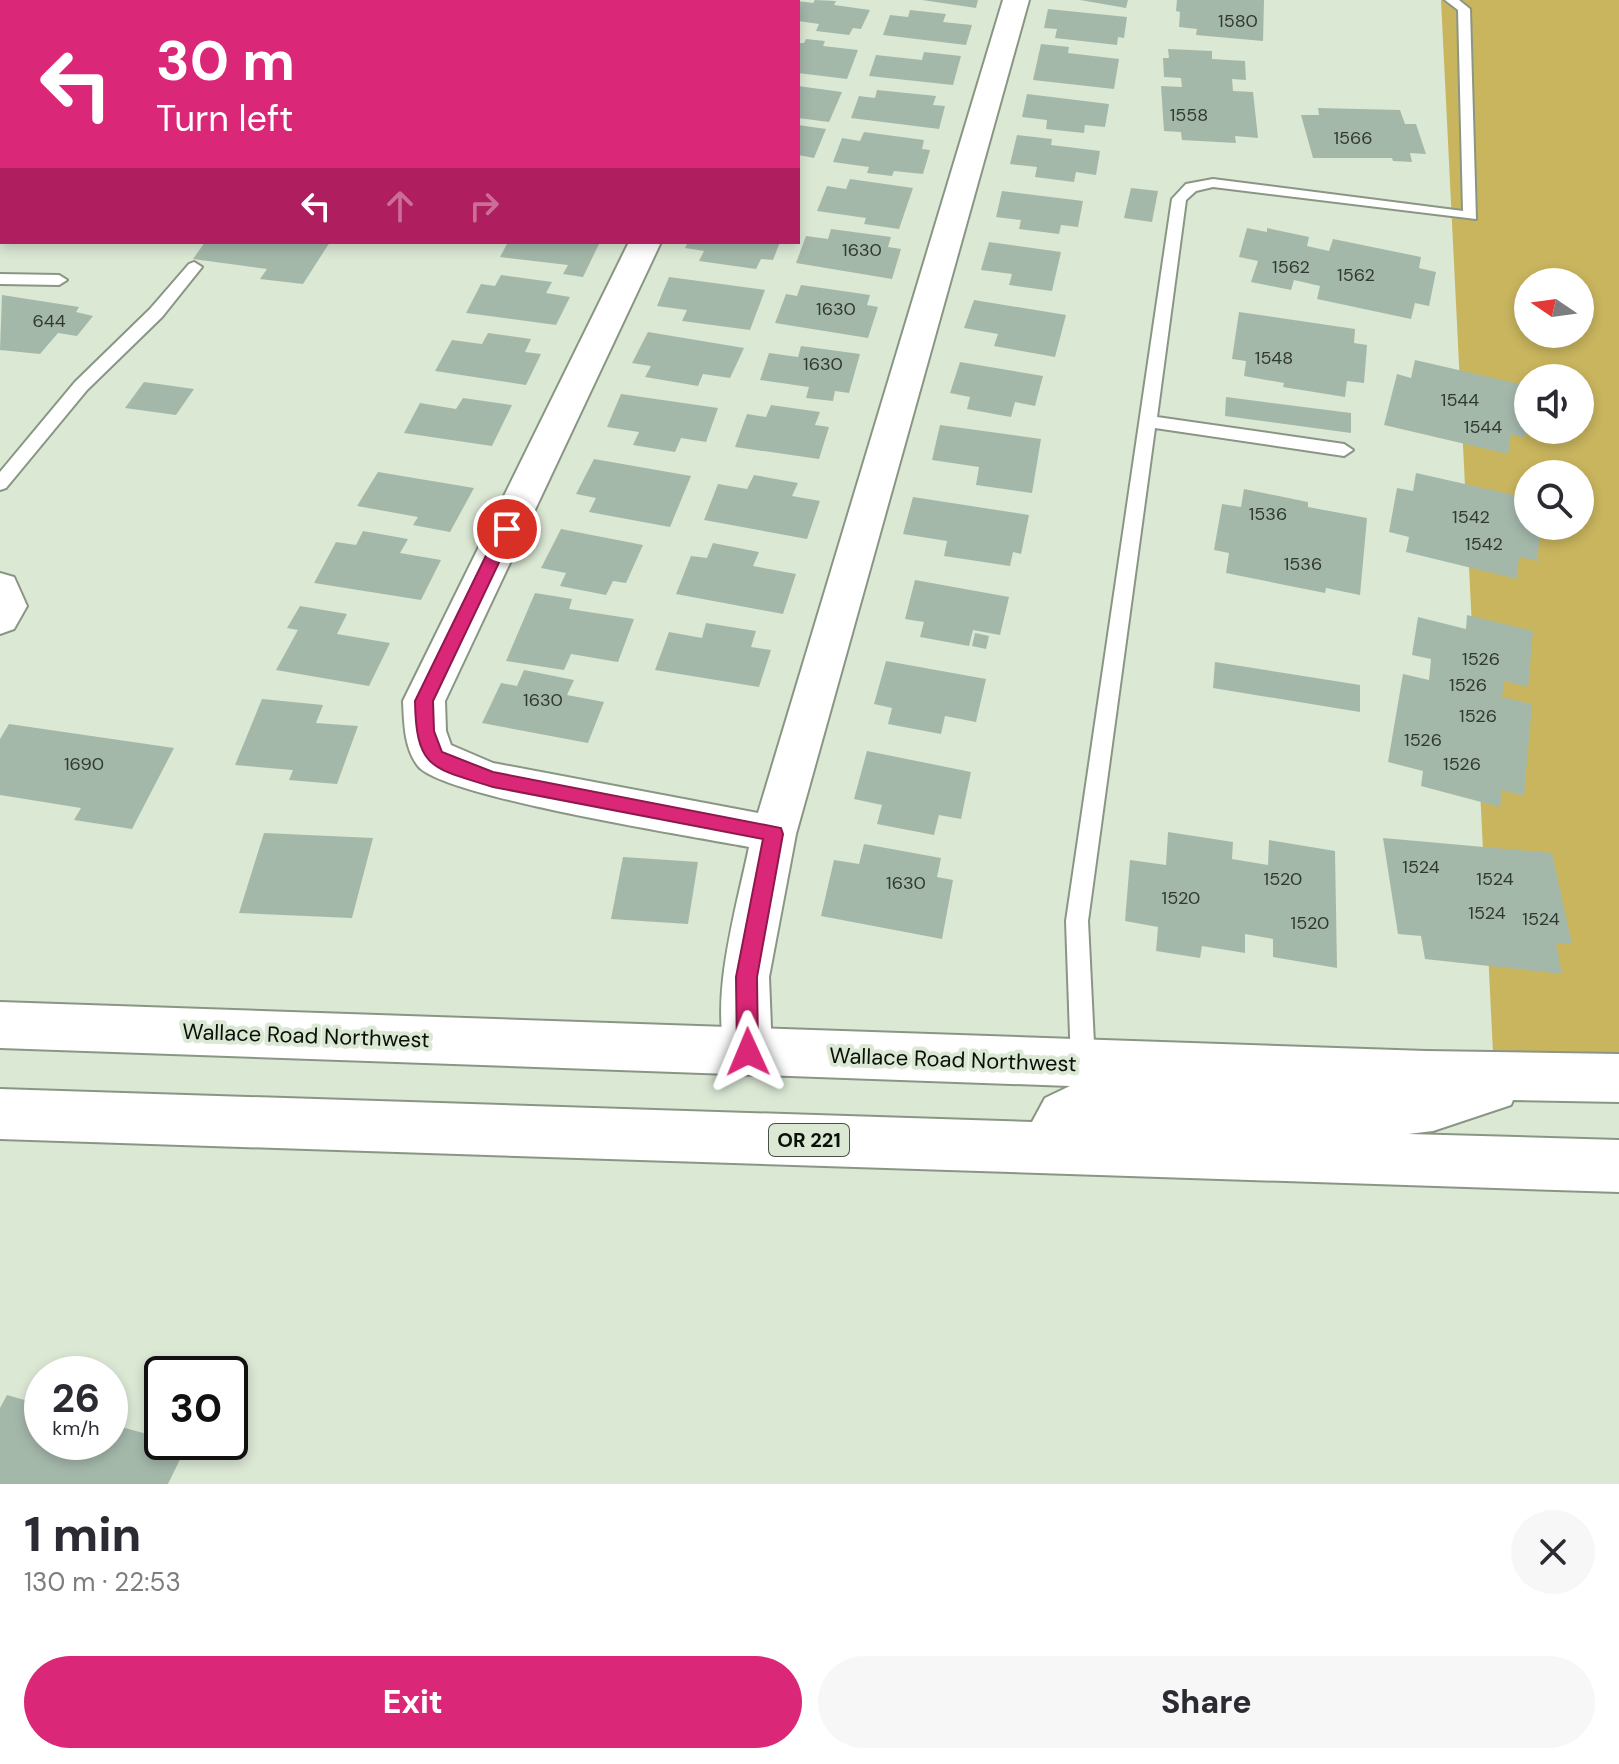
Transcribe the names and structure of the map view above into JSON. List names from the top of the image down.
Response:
{
  "streets": {
    "main road": ["Wallace Road Northwest", "OR 221"]
  },
  "house_numbers": [
    "1580",
    "1558",
    "1566",
    "1630",
    "1562",
    "1562",
    "1630",
    "644",
    "1548",
    "1630",
    "1544",
    "1544",
    "1536",
    "1542",
    "1542",
    "1536",
    "1526",
    "1526",
    "1630",
    "1526",
    "1526",
    "1690",
    "1526",
    "1524",
    "1520",
    "1524",
    "1630",
    "1520",
    "1524",
    "1524",
    "1520"
  ],
  "north": "left",
  "page": {
    "turn": ["30 m", "Turn left"],
    "speed": "26 km/h",
    "limit": "30",
    "heading": ["1 min", "130 m · 22:53"],
    "buttons": ["Exit", "Share"]
  }
}
